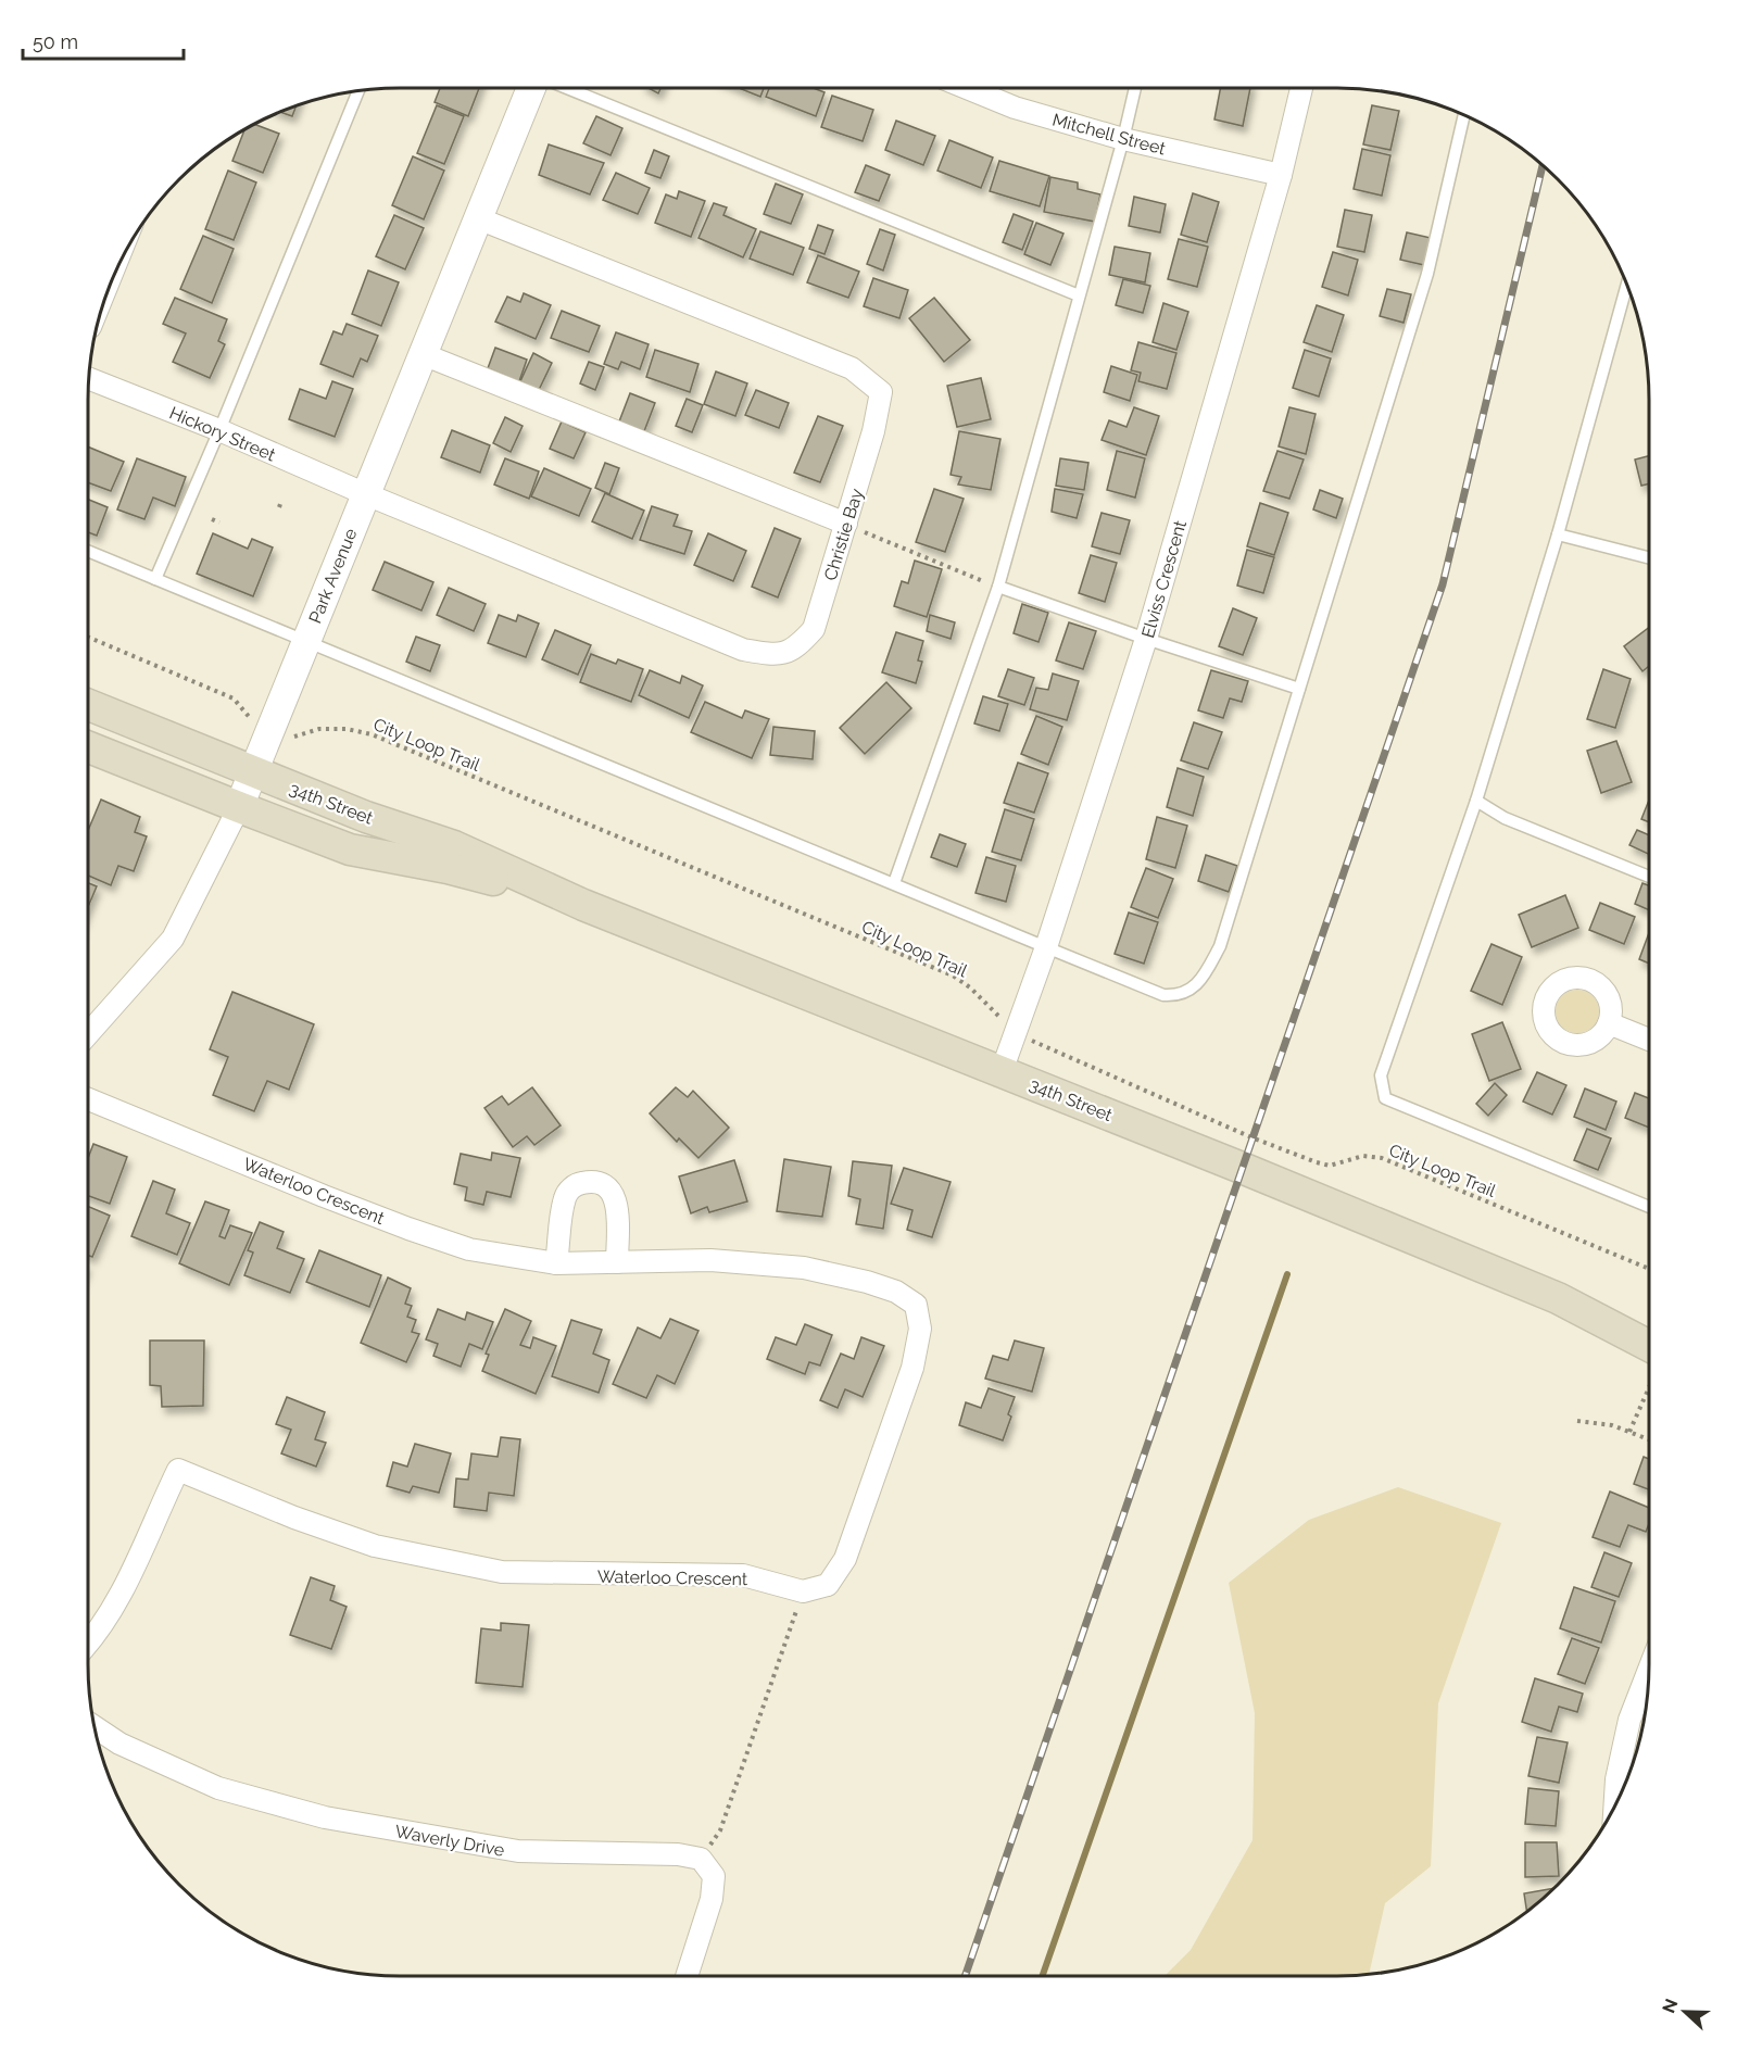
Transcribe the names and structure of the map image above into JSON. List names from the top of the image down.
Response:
{
  "streets": {
    "main road": ["34th Street"],
    "street": [
      "Mitchell Street",
      "Hickory Street",
      "Christie Bay",
      "Park Avenue",
      "Elviss Crescent",
      "Waterloo Crescent",
      "Waverly Drive"
    ],
    "path": ["City Loop Trail"]
  },
  "crossings": [
    ["Mitchell Street", "Elviss Crescent"],
    ["Hickory Street", "Christie Bay"],
    ["Hickory Street", "Park Avenue"],
    ["Christie Bay", "Park Avenue"],
    ["Park Avenue", "34th Street"],
    ["Elviss Crescent", "City Loop Trail"],
    ["Elviss Crescent", "34th Street"]
  ],
  "scale_bar": "50 m",
  "north": "left"
}
